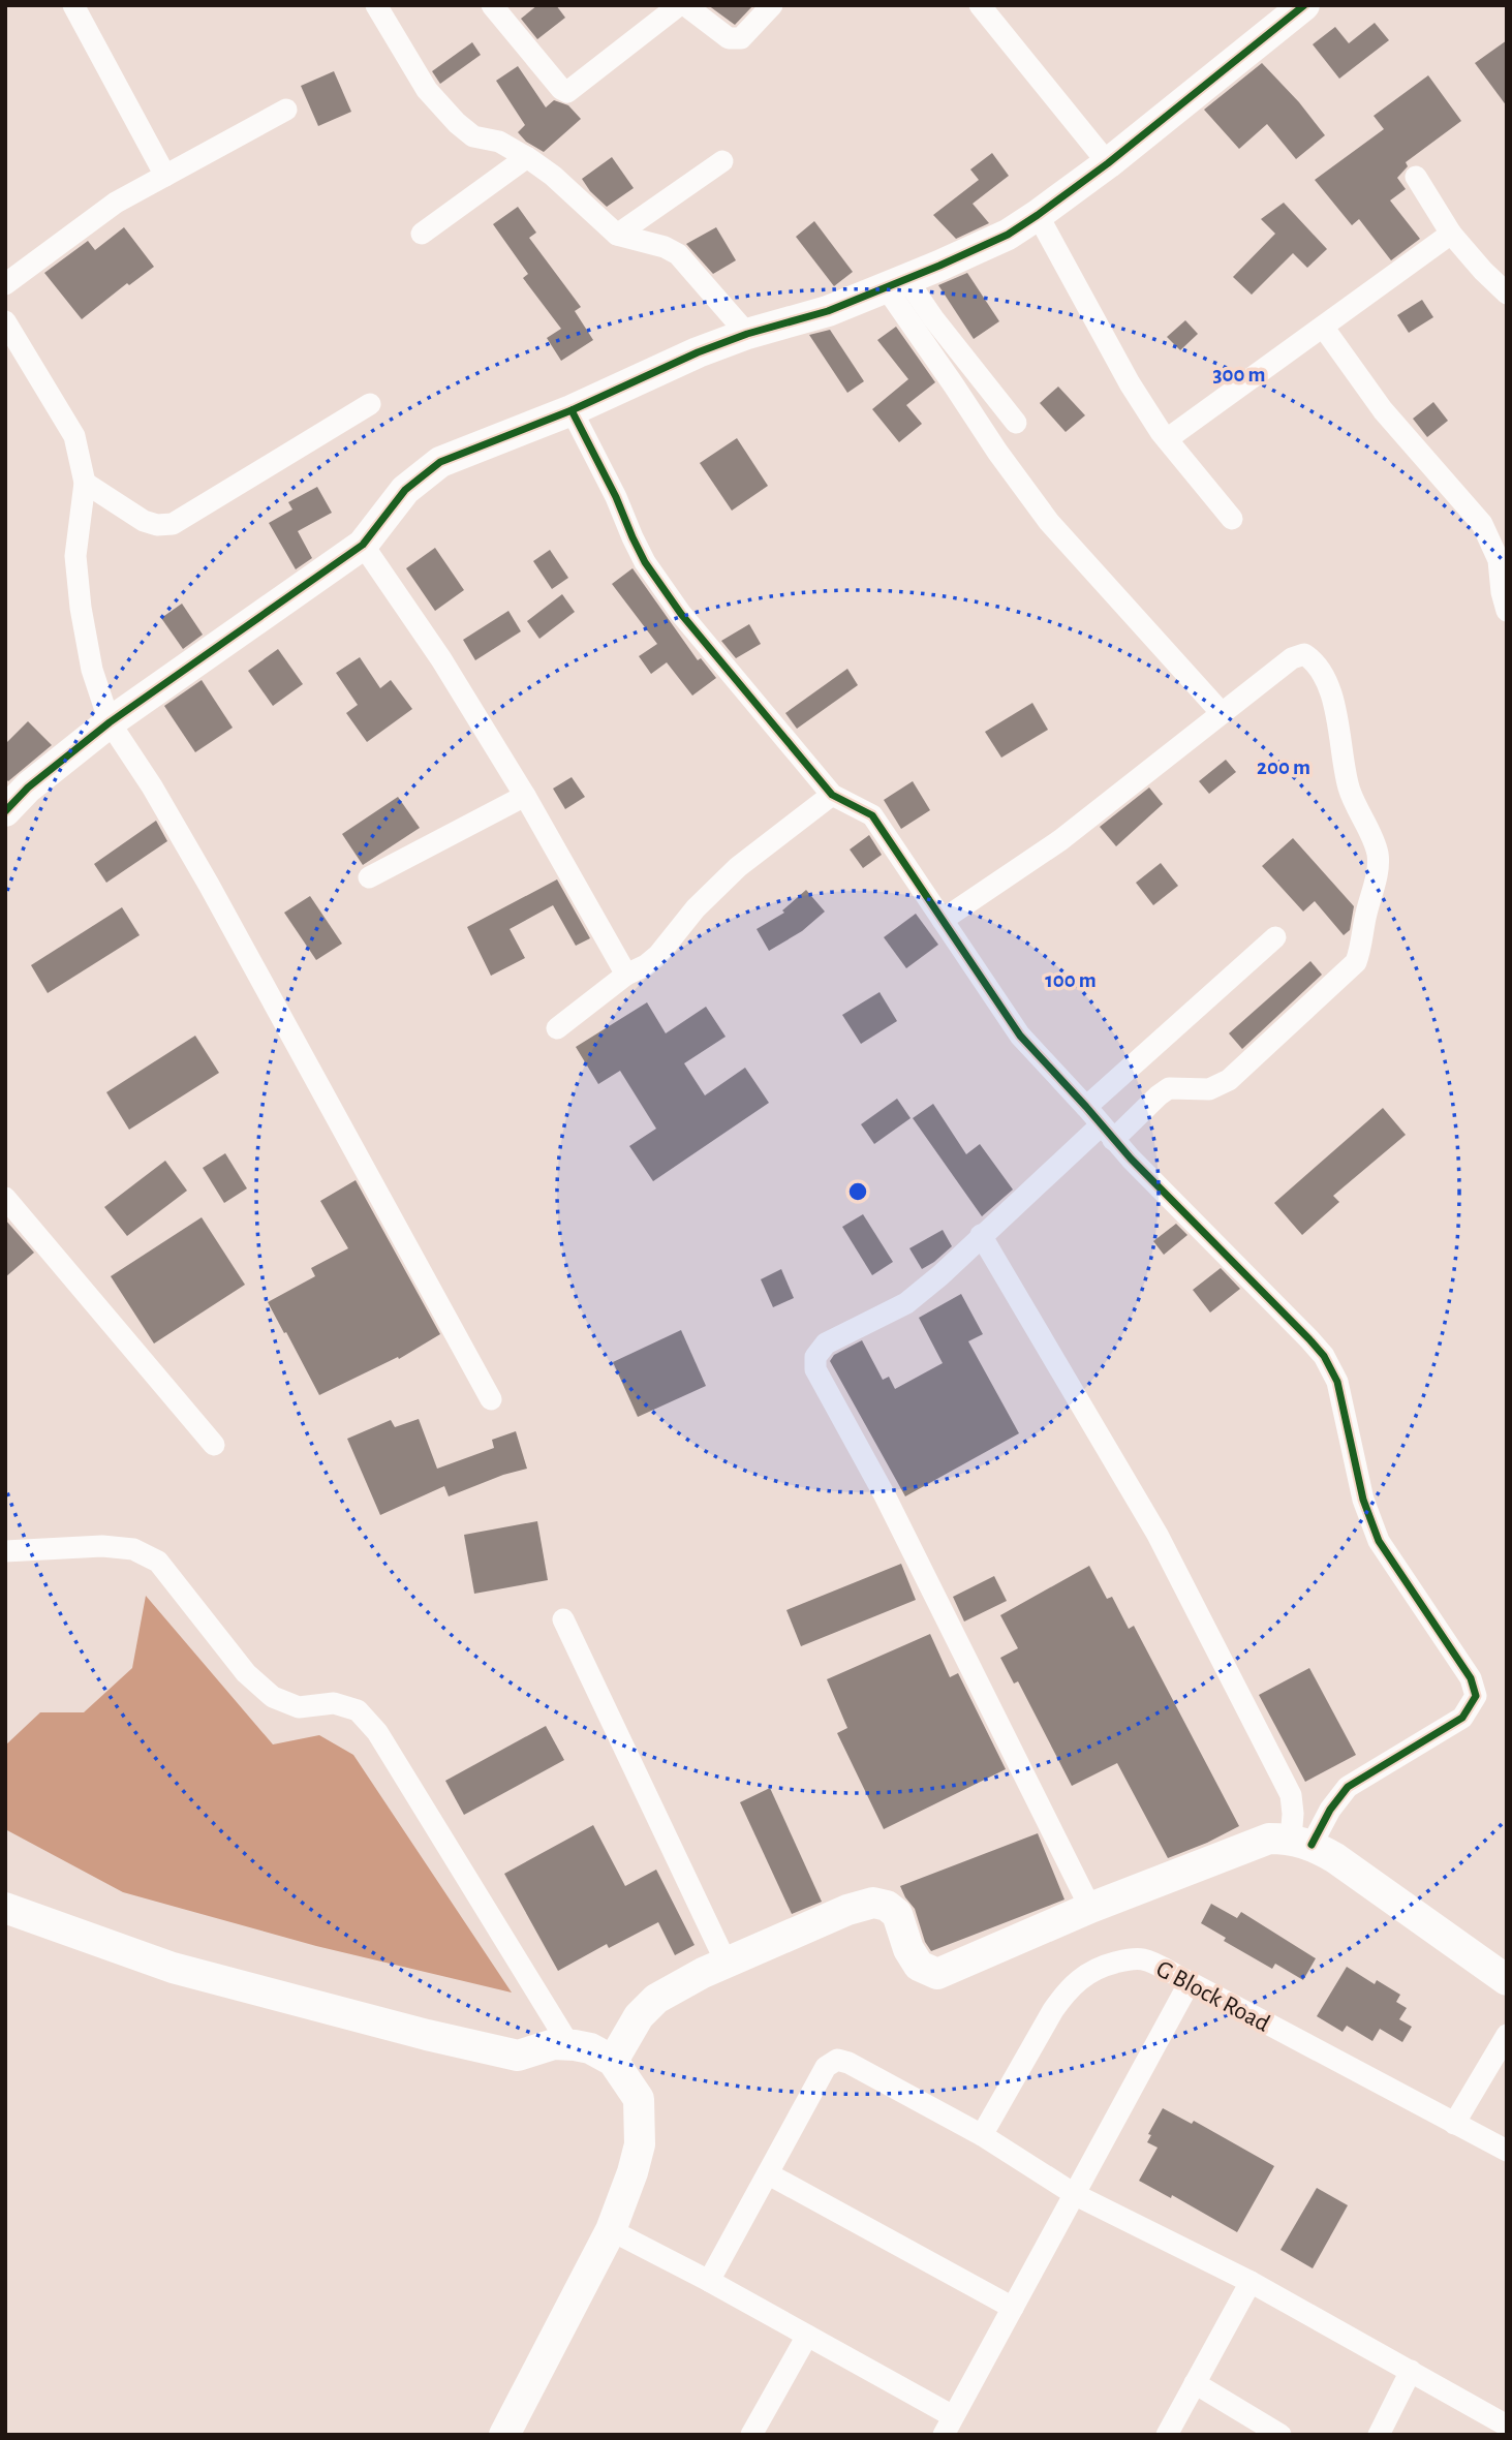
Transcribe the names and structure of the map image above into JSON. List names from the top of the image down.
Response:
{
  "streets": {
    "street": ["G Block Road"]
  },
  "rings": ["300 m", "200 m", "100 m"]
}
